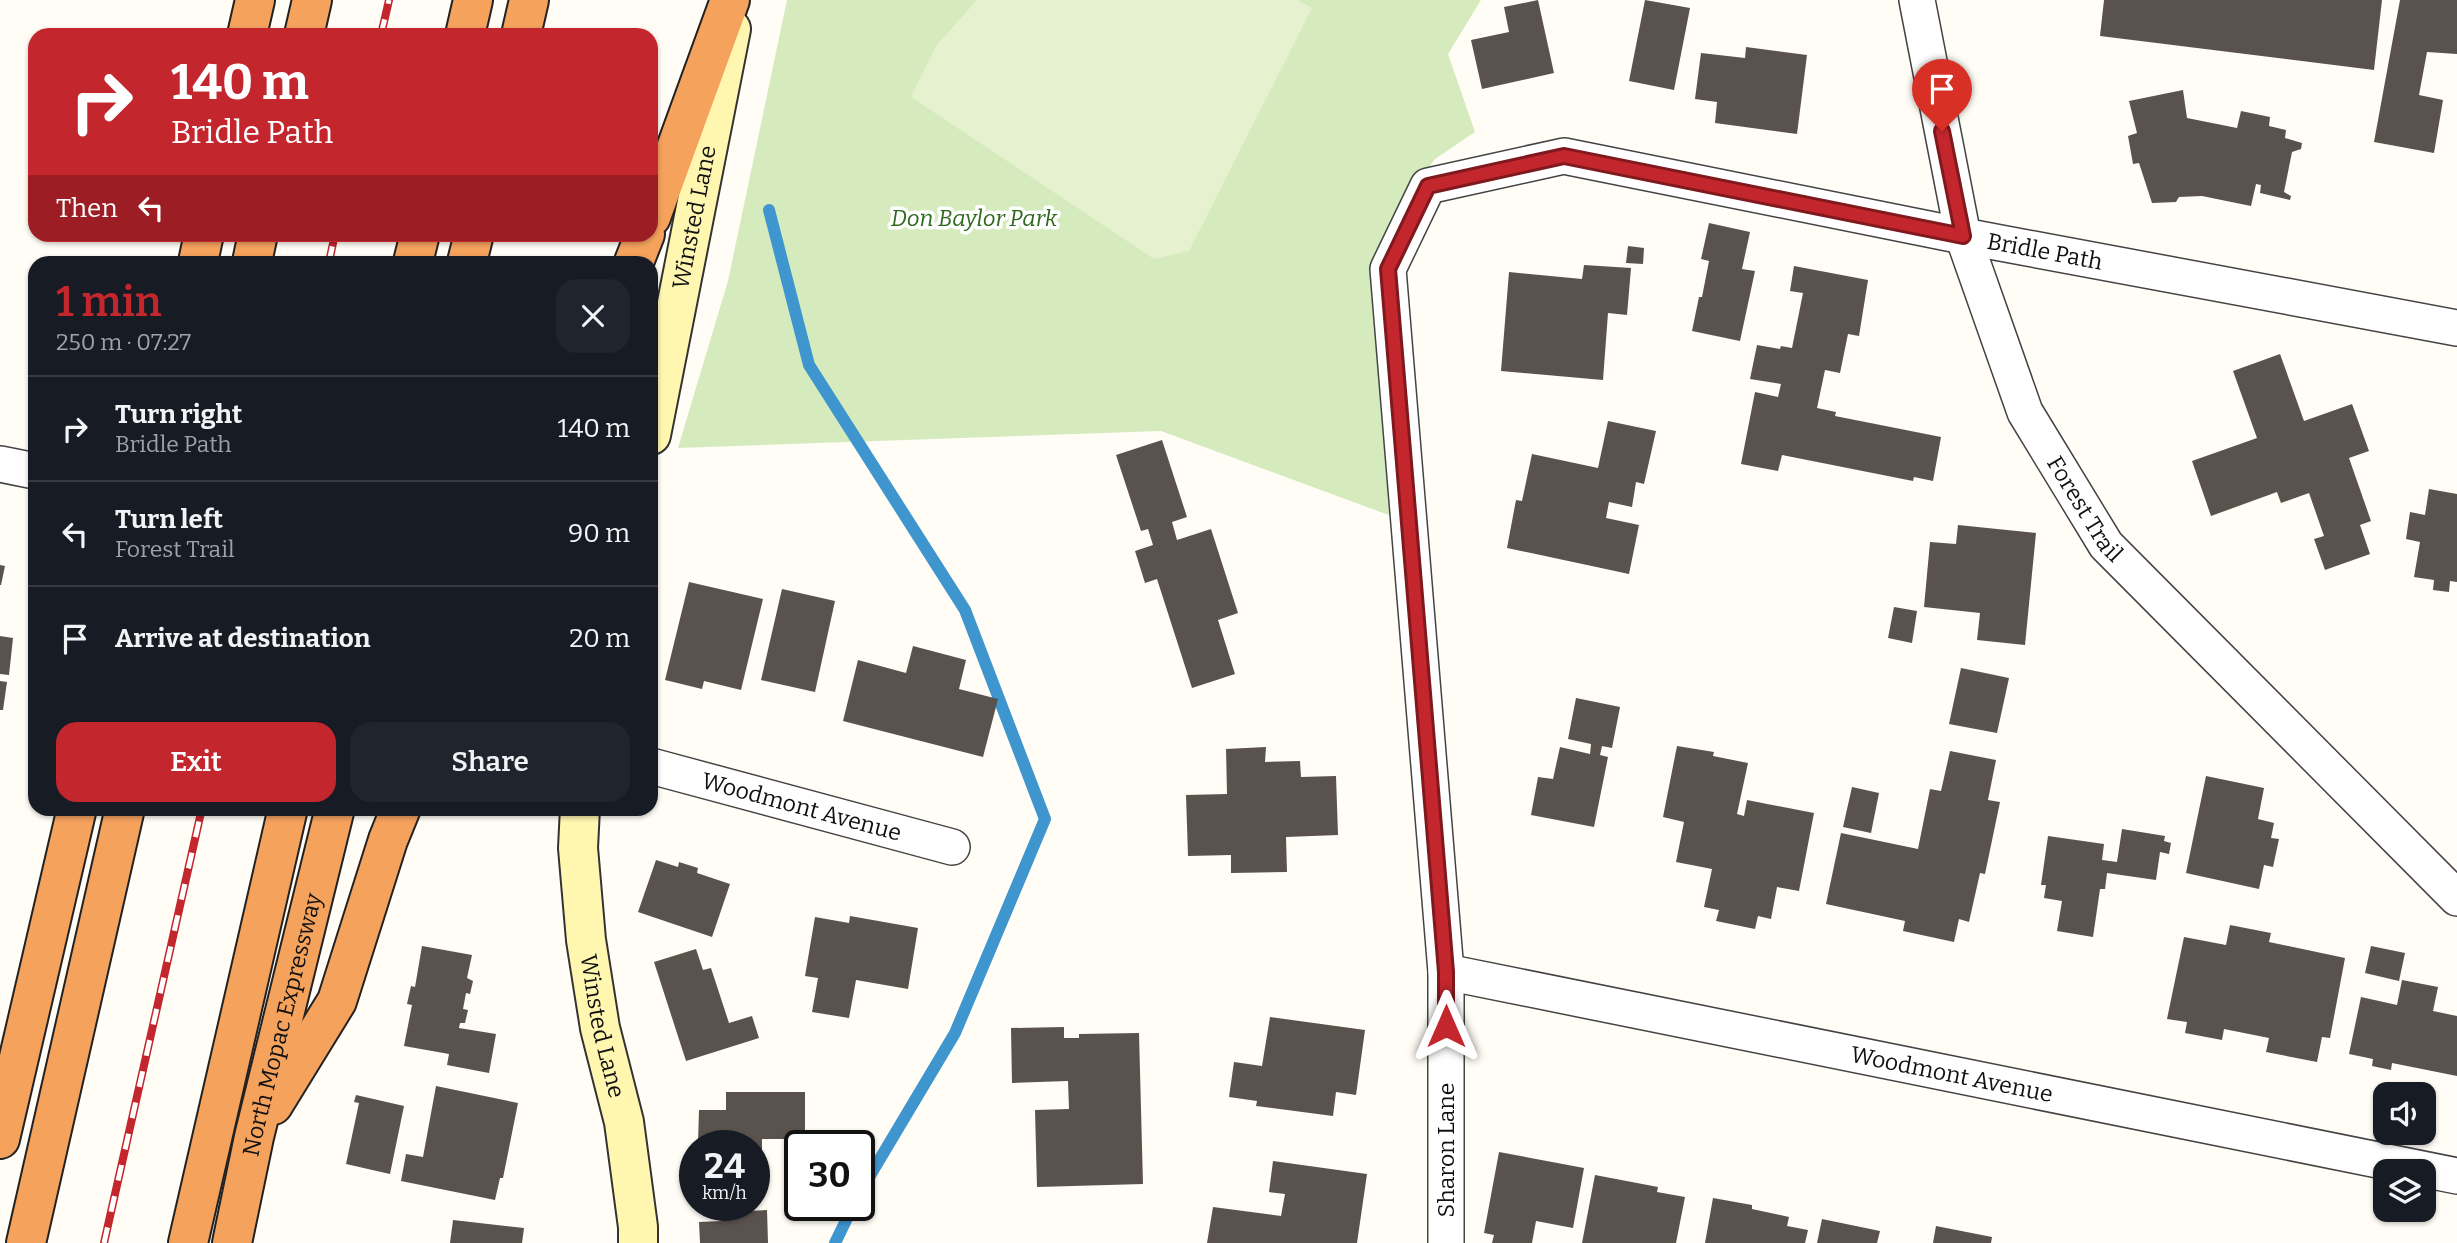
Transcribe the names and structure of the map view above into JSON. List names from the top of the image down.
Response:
{
  "streets": {
    "highway": ["North Mopac Expressway"],
    "main road": ["Winsted Lane"],
    "street": [
      "Bridle Path",
      "Forest Trail",
      "Woodmont Avenue",
      "Sharon Lane"
    ]
  },
  "crossings": [
    ["Bridle Path", "Forest Trail"],
    ["Bridle Path", "Sharon Lane"],
    ["Woodmont Avenue", "Sharon Lane"]
  ],
  "parks": ["Don Baylor Park"],
  "page": {
    "turn": ["140 m", "Bridle Path"],
    "then": "Then",
    "heading": ["1 min", "250 m · 07:27"],
    "list": [
      {
        "name": "Turn right",
        "note": "Bridle Path",
        "value": "140 m"
      },
      {
        "name": "Turn left",
        "note": "Forest Trail",
        "value": "90 m"
      },
      {
        "name": "Arrive at destination",
        "value": "20 m"
      }
    ],
    "buttons": ["Exit", "Share"],
    "speed": "24 km/h",
    "limit": "30"
  }
}
